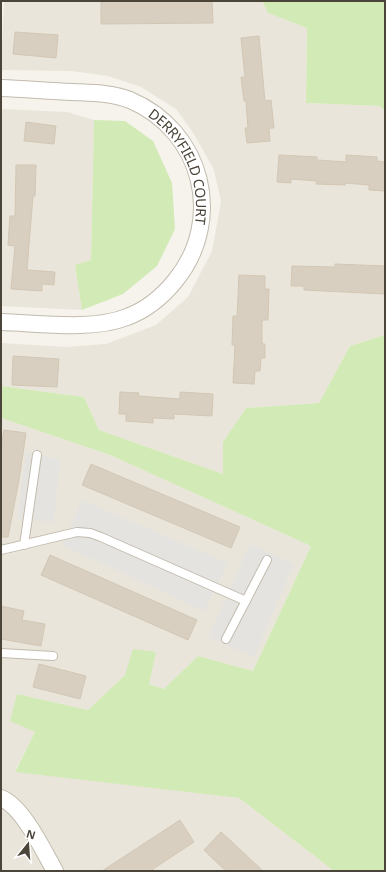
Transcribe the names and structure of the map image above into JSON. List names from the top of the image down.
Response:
{
  "streets": {
    "street": ["DERRYFIELD COURT"]
  },
  "north": "top"
}
